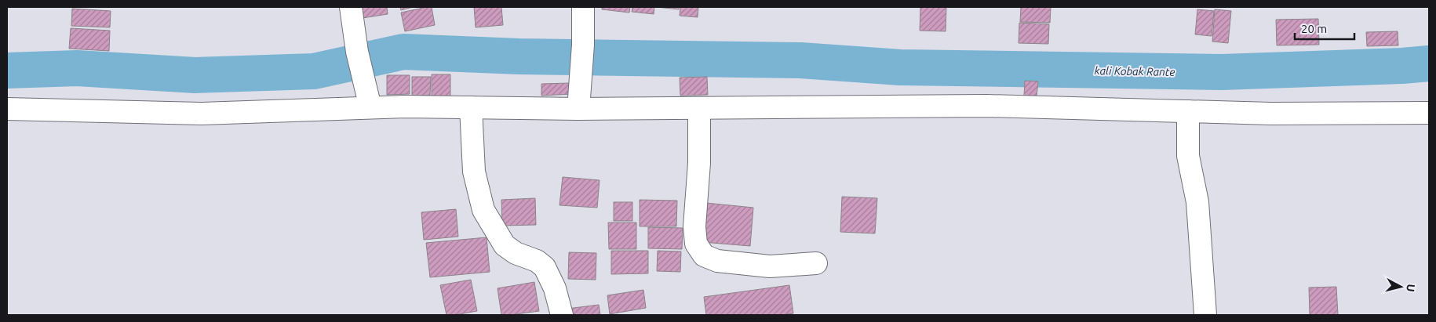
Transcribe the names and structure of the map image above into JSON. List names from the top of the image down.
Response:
{
  "water": ["kali Kobak Rante"],
  "scale_bar": "20 m",
  "north": "right"
}
